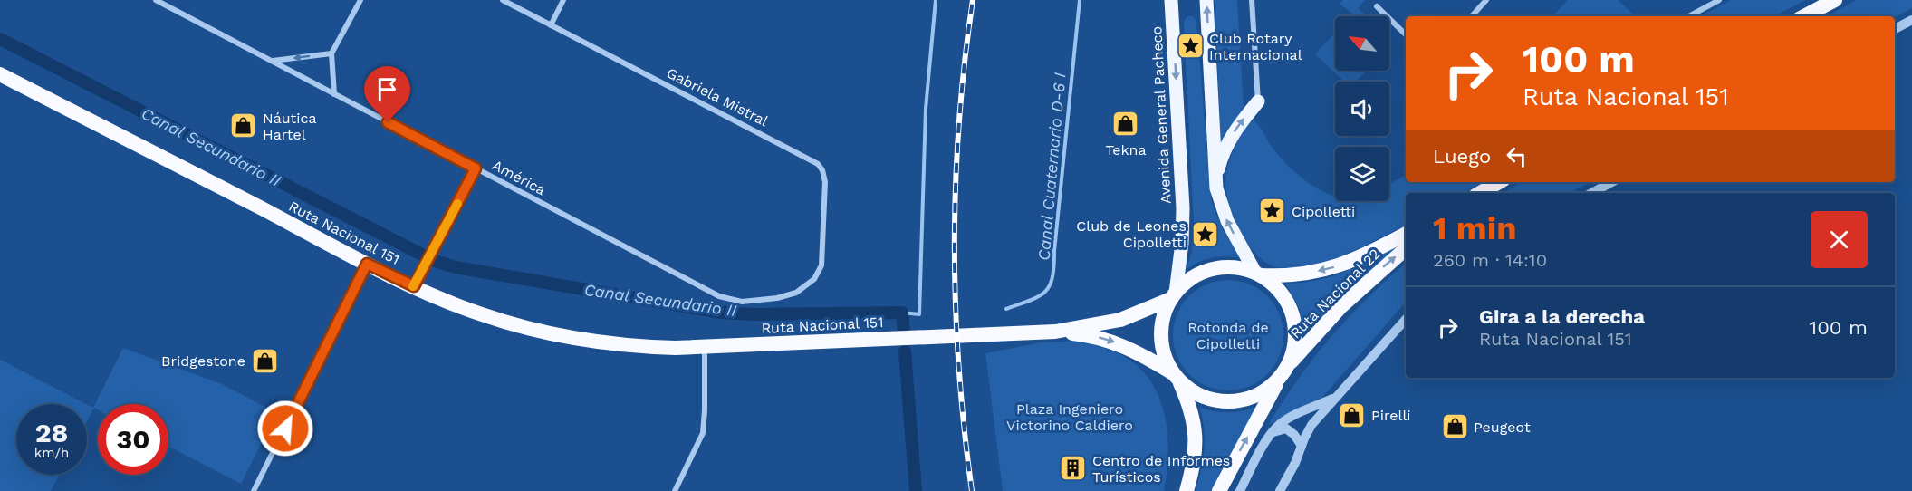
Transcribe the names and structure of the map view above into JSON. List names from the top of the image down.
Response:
{
  "streets": {
    "highway": ["Ruta Nacional 151", "Ruta Nacional 22"],
    "main road": ["Avenida General Pacheco"],
    "street": ["Gabriela Mistral", "América"]
  },
  "crossings": [
    ["Gabriela Mistral", "América"],
    ["Avenida General Pacheco", "Ruta Nacional 151"],
    ["Avenida General Pacheco", "Ruta Nacional 22"],
    ["Ruta Nacional 151", "Ruta Nacional 22"]
  ],
  "water": ["Canal Secundario II", "Canal Cuaternario D-6 I"],
  "parks": ["Rotonda de Cipolletti", "Plaza Ingeniero Victorino Caldiero"],
  "places": {
    "place": ["Club Rotary Internacional", "Cipolletti", "Club de Leones Cipolletti"],
    "shop": [
      "Tekna",
      "Náutica Hartel",
      "Bridgestone",
      "Pirelli",
      "Peugeot"
    ],
    "building": ["Centro de Informes Turísticos"]
  },
  "north": "top left",
  "page": {
    "turn": ["100 m", "Ruta Nacional 151"],
    "then": "Luego",
    "heading": ["1 min", "260 m · 14:10"],
    "list": [
      {
        "name": "Gira a la derecha",
        "note": "Ruta Nacional 151",
        "value": "100 m"
      }
    ],
    "speed": "28 km/h",
    "limit": "30"
  }
}
